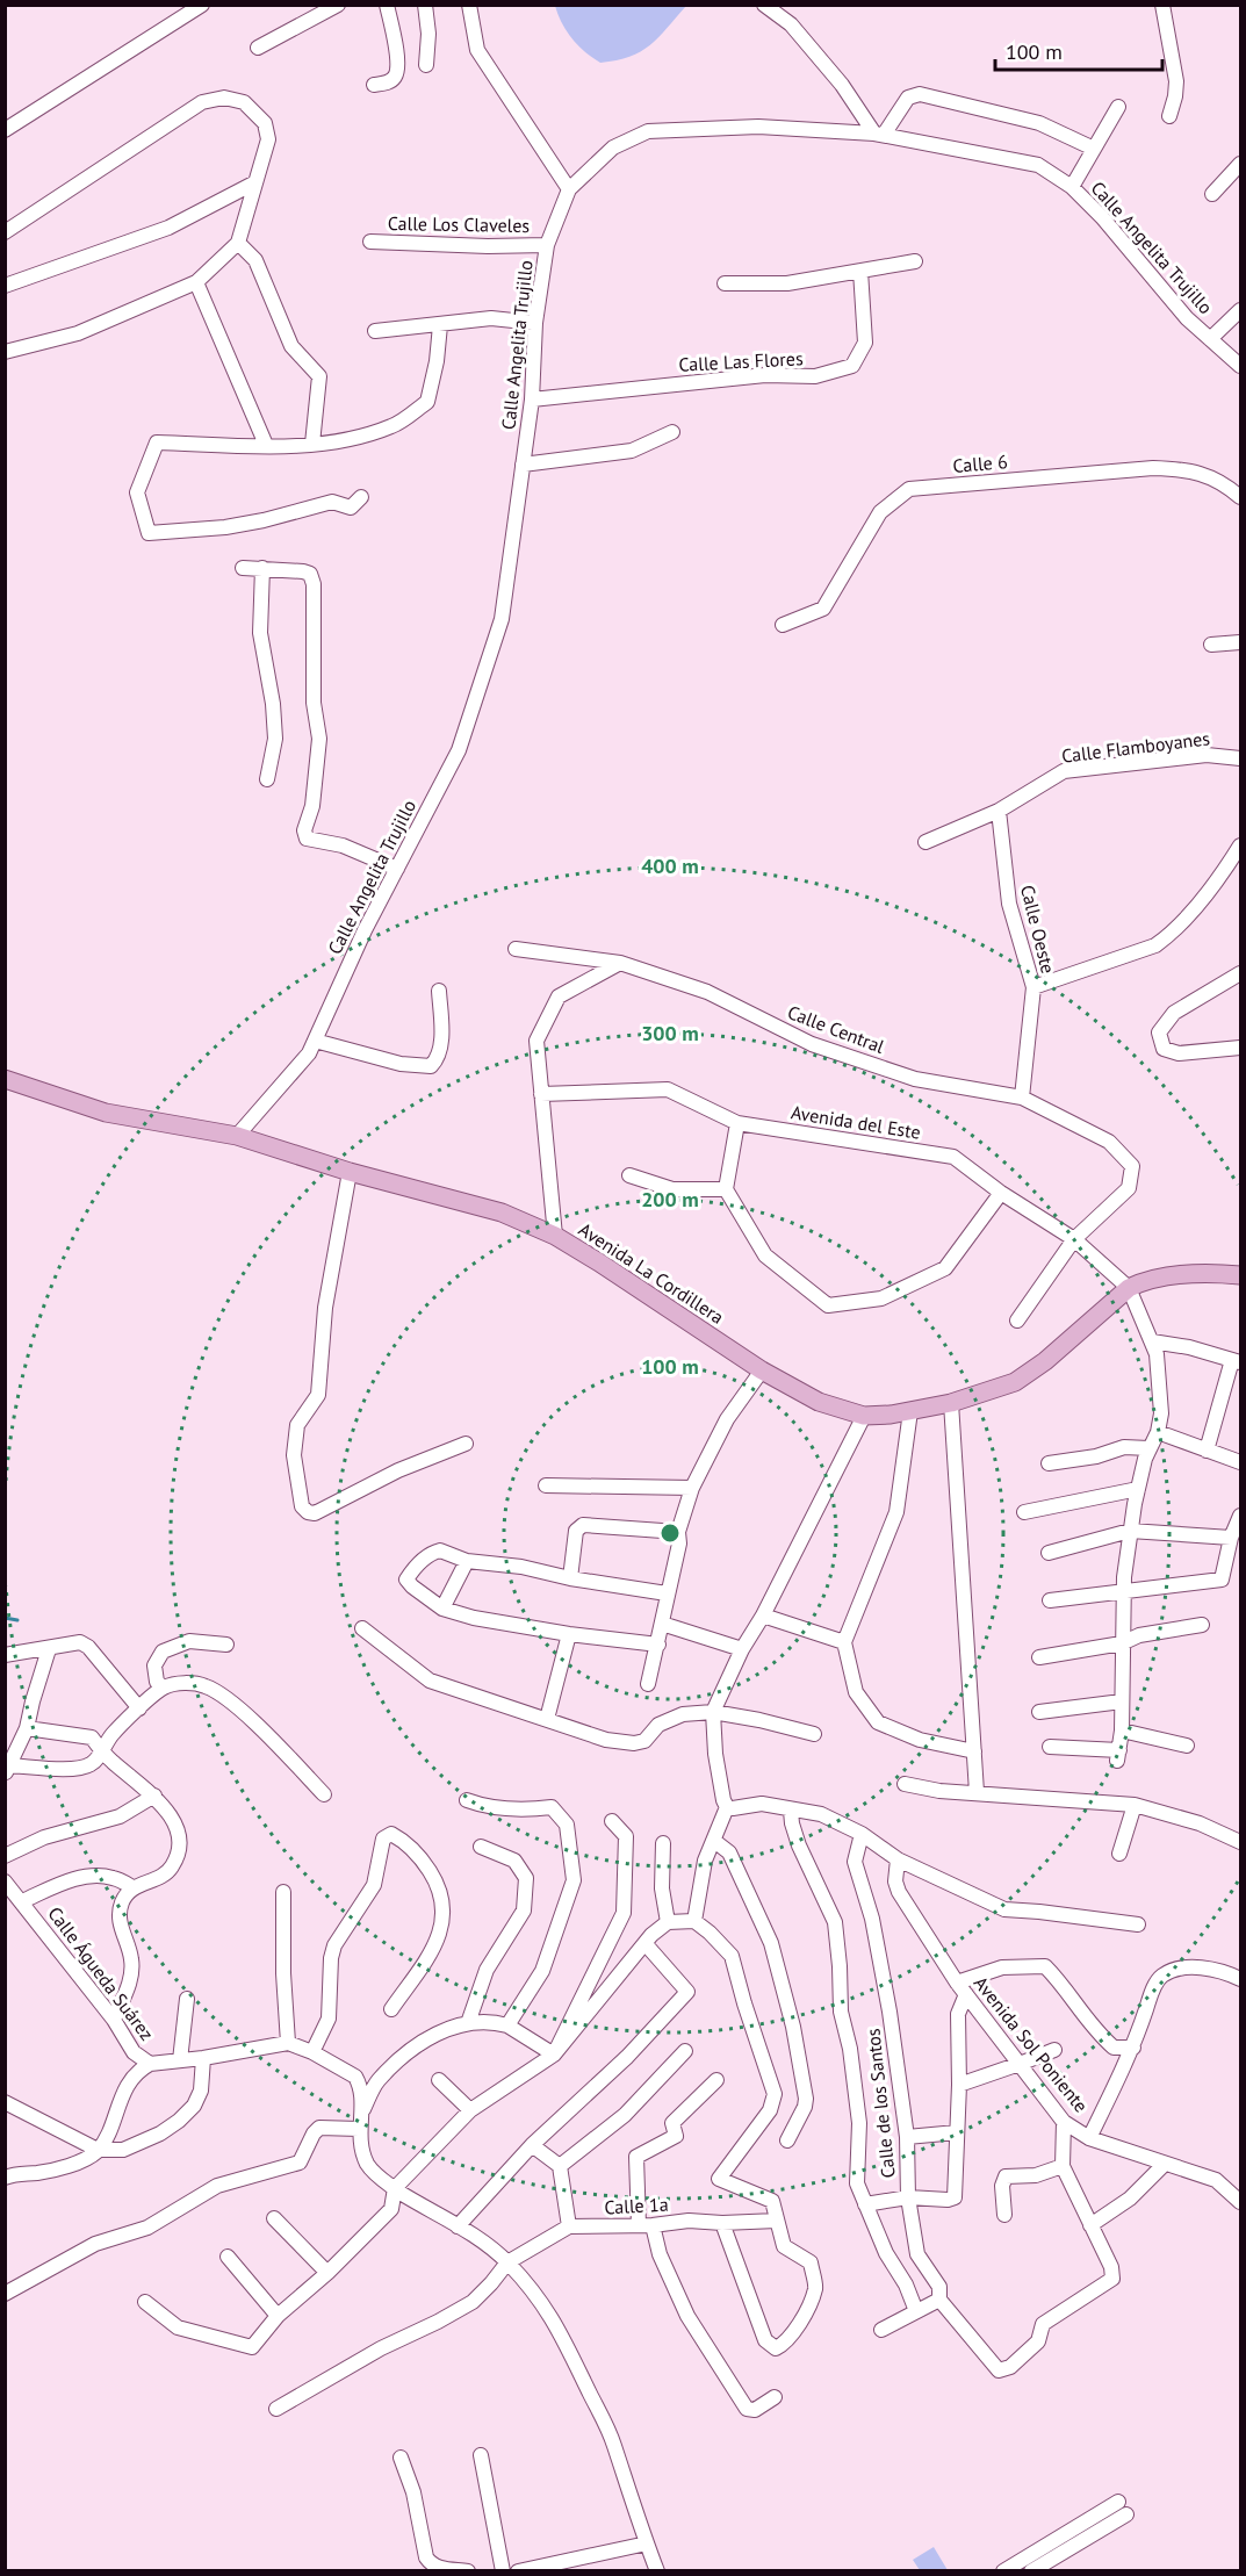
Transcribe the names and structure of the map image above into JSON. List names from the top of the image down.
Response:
{
  "streets": {
    "main road": ["Avenida La Cordillera"],
    "street": [
      "Calle Los Claveles",
      "Calle Angelita Trujillo",
      "Calle Las Flores",
      "Calle 6",
      "Calle Flamboyanes",
      "Calle Oeste",
      "Calle Central",
      "Avenida del Este",
      "Calle Águeda Suárez",
      "Avenida Sol Poniente",
      "Calle de los Santos",
      "Calle 1a"
    ]
  },
  "crossings": [
    ["Calle Los Claveles", "Calle Angelita Trujillo"],
    ["Calle Angelita Trujillo", "Calle Las Flores"],
    ["Calle Angelita Trujillo", "Avenida La Cordillera"],
    ["Calle Flamboyanes", "Calle Oeste"],
    ["Calle Oeste", "Calle Central"],
    ["Calle Central", "Avenida del Este"],
    ["Avenida del Este", "Avenida La Cordillera"]
  ],
  "scale_bar": "100 m",
  "rings": [
    "400 m",
    "300 m",
    "200 m",
    "100 m"
  ]
}
